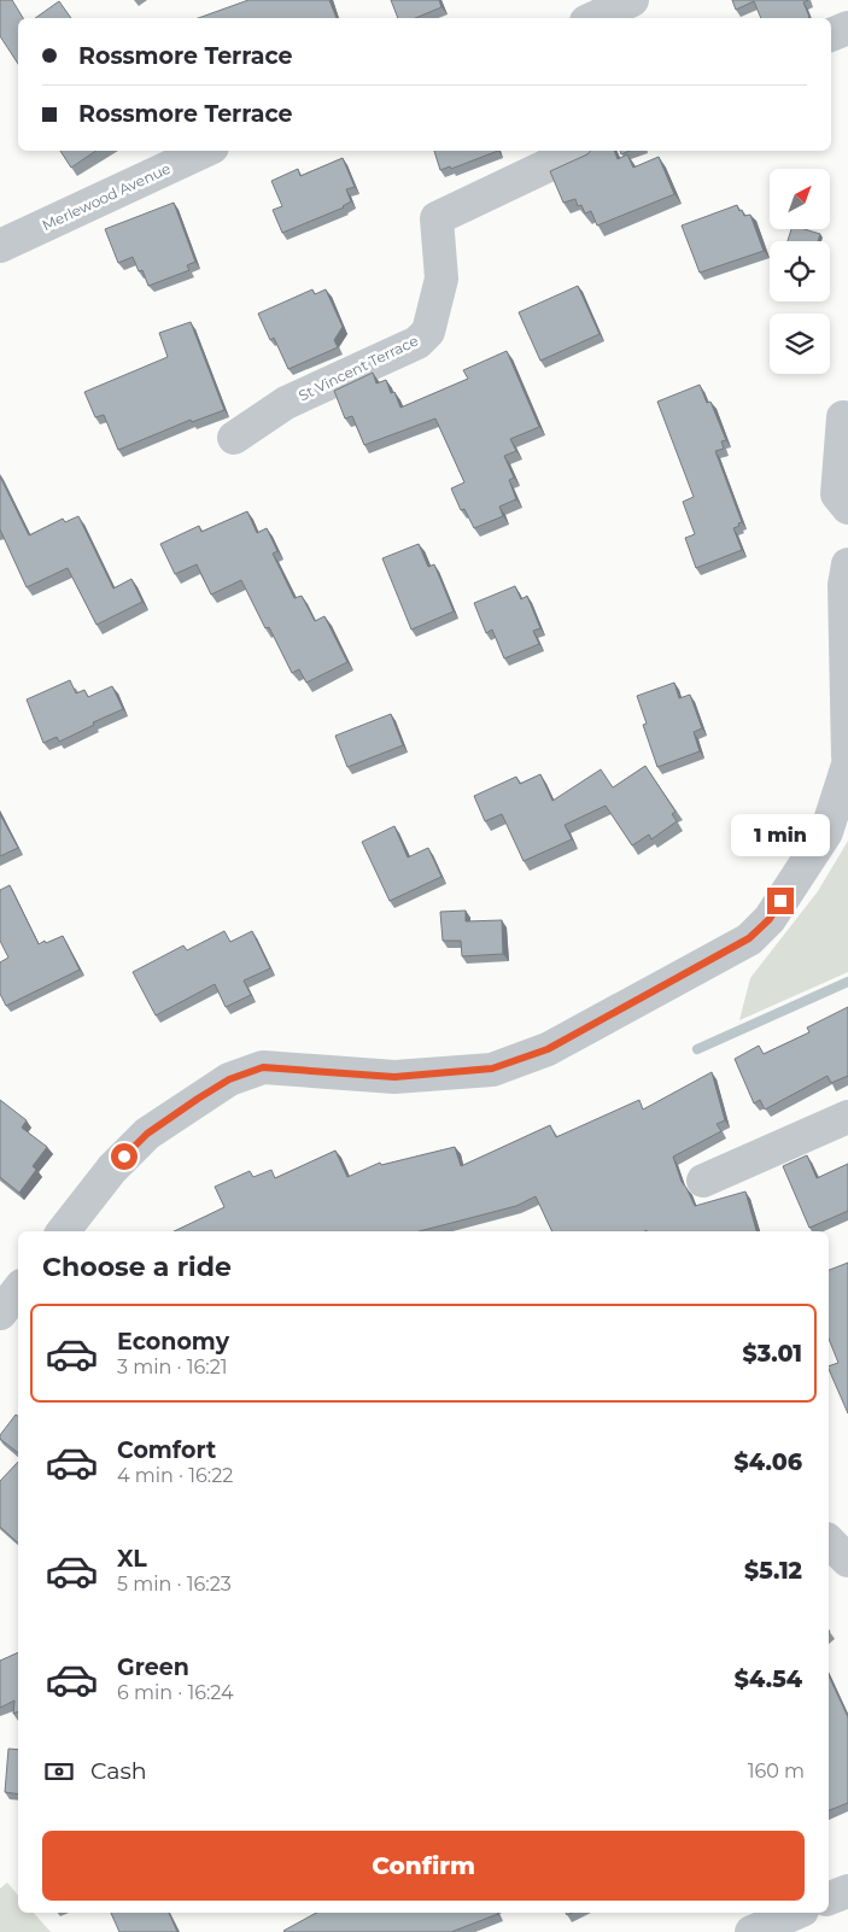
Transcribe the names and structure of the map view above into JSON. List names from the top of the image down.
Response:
{
  "streets": {
    "street": ["Merlewood Avenue", "St Vincent Terrace"]
  },
  "north": "top right",
  "page": {
    "banner": ["Rossmore Terrace", "Rossmore Terrace"],
    "bubble": "1 min",
    "heading": "Choose a ride",
    "list": [
      {
        "name": "Economy",
        "note": "3 min · 16:21",
        "value": "$3.01"
      },
      {
        "name": "Comfort",
        "note": "4 min · 16:22",
        "value": "$4.06"
      },
      {
        "name": "XL",
        "note": "5 min · 16:23",
        "value": "$5.12"
      },
      {
        "name": "Green",
        "note": "6 min · 16:24",
        "value": "$4.54"
      }
    ],
    "pay": ["Cash", "160 m"],
    "buttons": "Confirm"
  }
}
